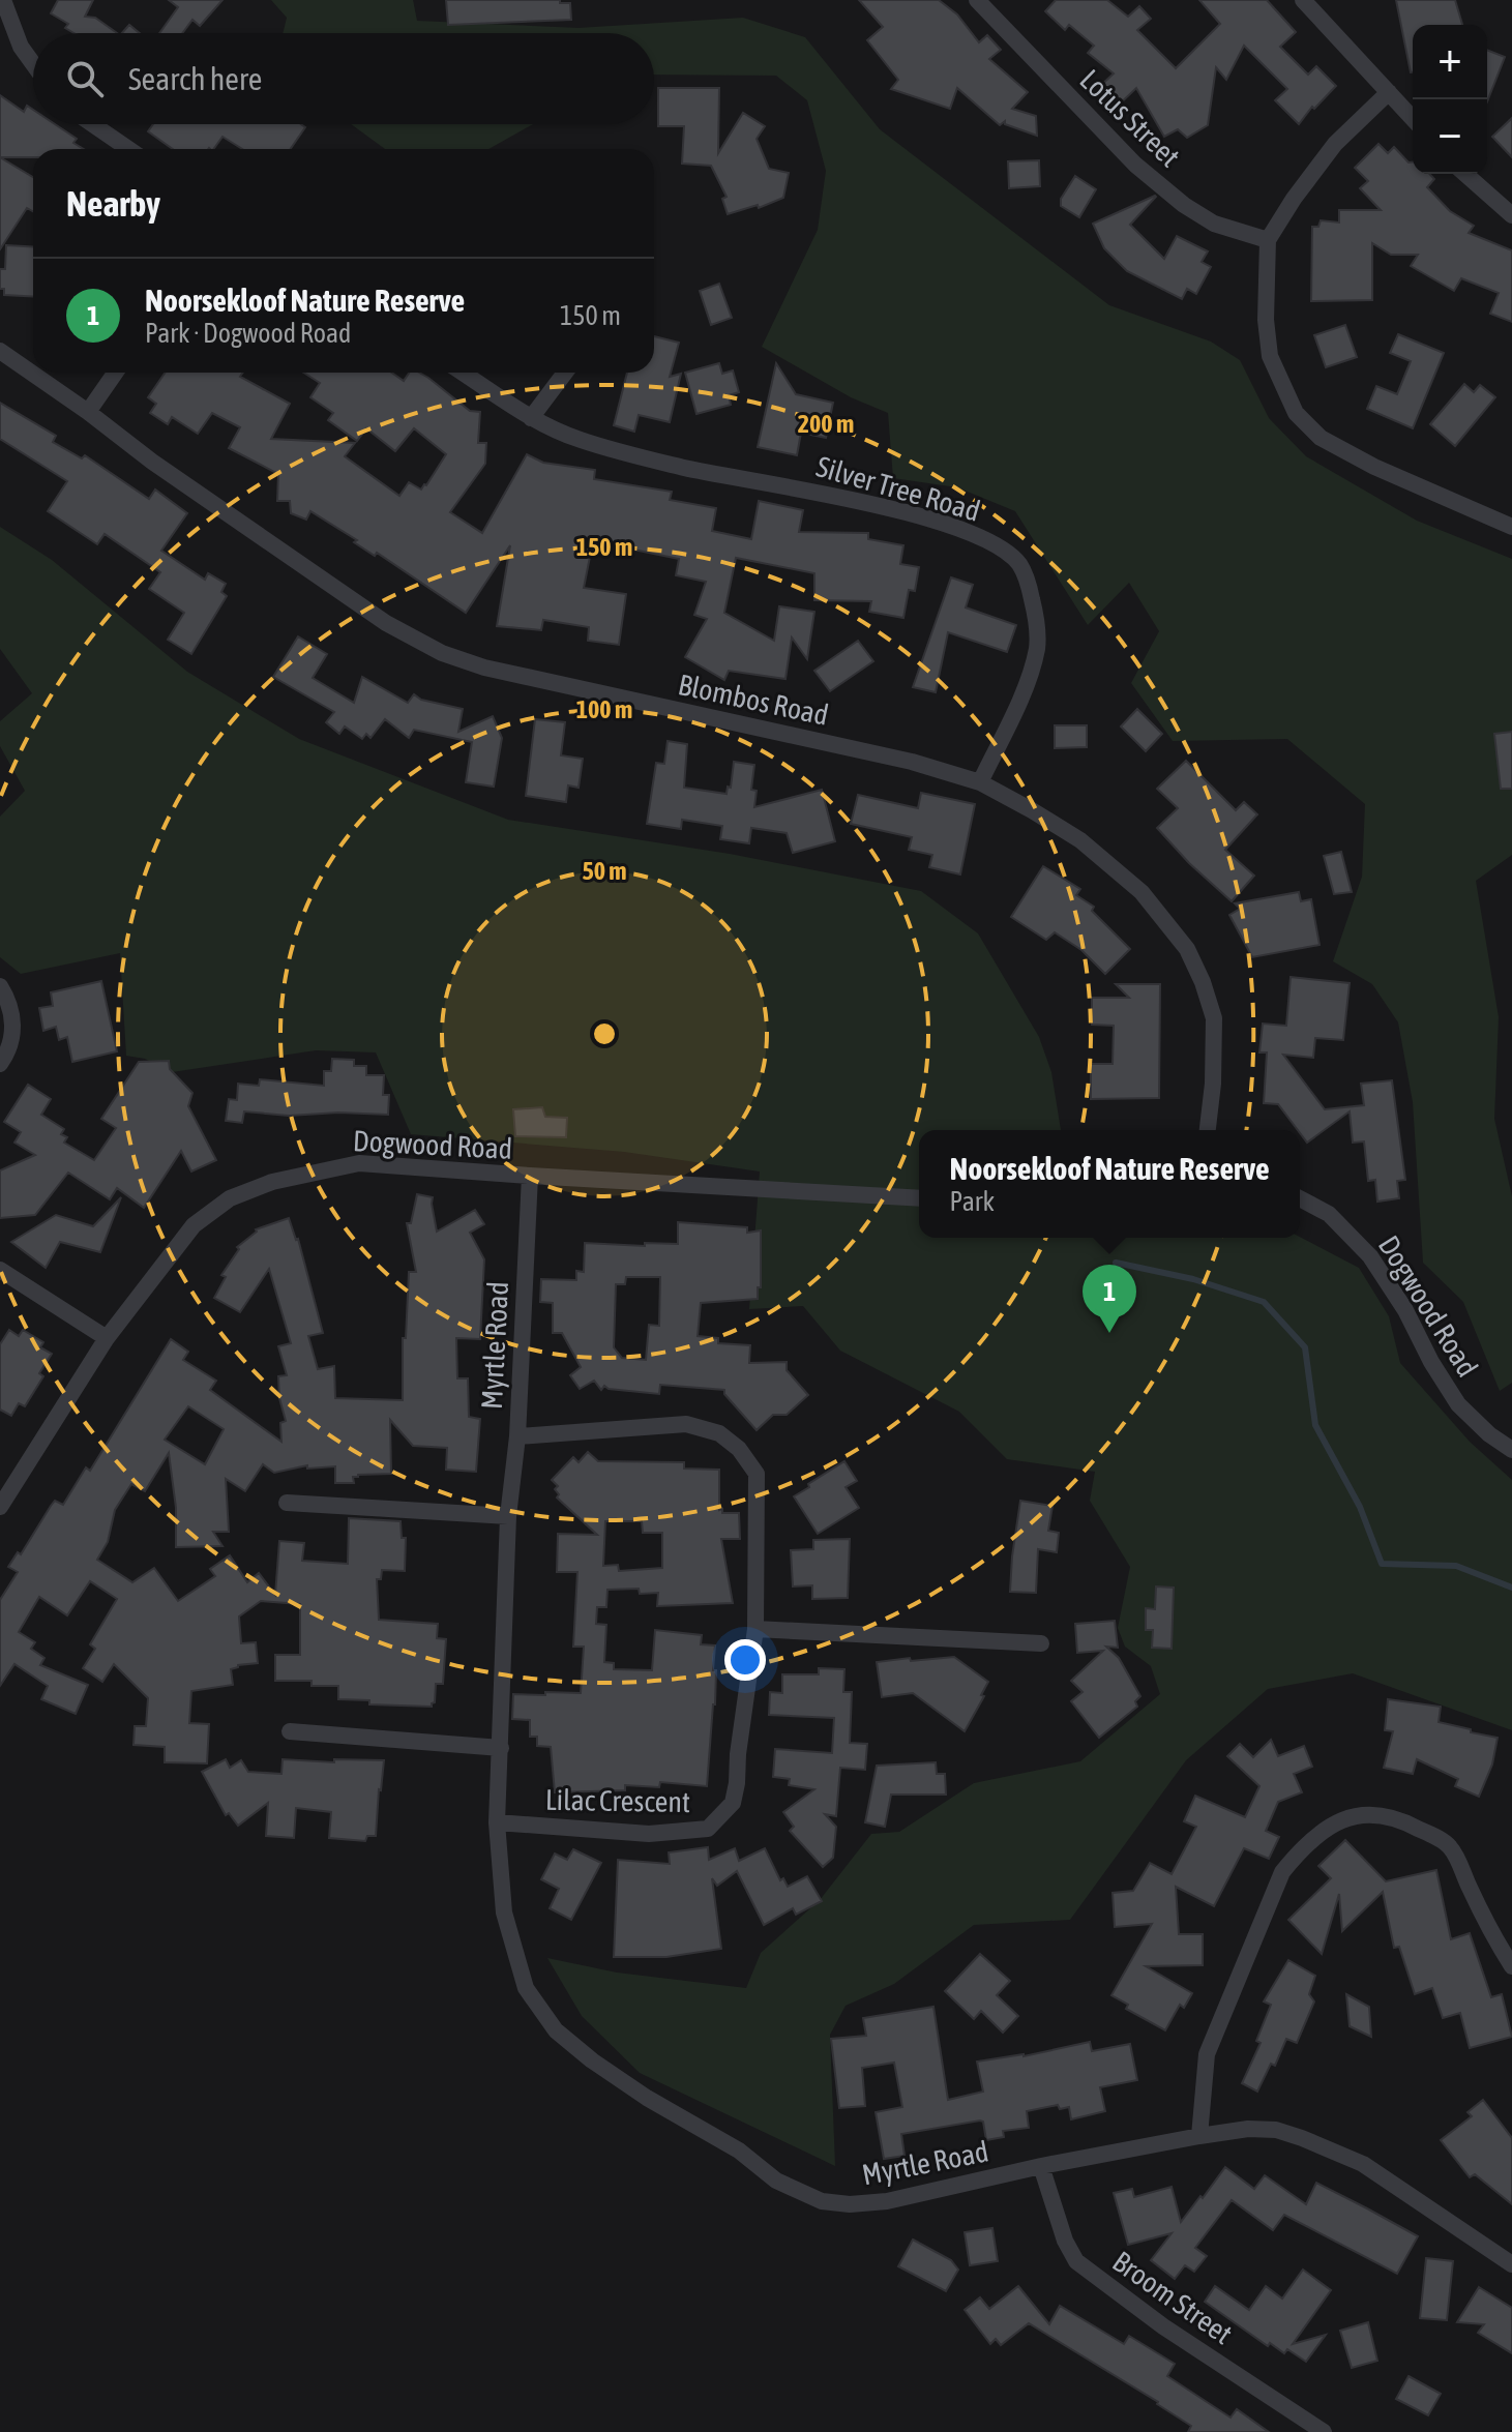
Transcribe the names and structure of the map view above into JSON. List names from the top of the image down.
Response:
{
  "streets": {
    "street": [
      "Lotus Street",
      "Silver Tree Road",
      "Blombos Road",
      "Dogwood Road",
      "Myrtle Road",
      "Lilac Crescent",
      "Broom Street"
    ]
  },
  "crossings": [
    ["Silver Tree Road", "Blombos Road"],
    ["Dogwood Road", "Myrtle Road"],
    ["Myrtle Road", "Lilac Crescent"],
    ["Myrtle Road", "Broom Street"]
  ],
  "page": {
    "map_buttons": ["+", "−"],
    "search": "Search here",
    "heading": "Nearby",
    "list": [
      {
        "mark": "1",
        "name": "Noorsekloof Nature Reserve",
        "note": "Park · Dogwood Road",
        "value": "150 m"
      }
    ],
    "popup": ["Noorsekloof Nature Reserve", "Park"],
    "pins": "1"
  },
  "rings": [
    "200 m",
    "150 m",
    "100 m",
    "50 m"
  ]
}
